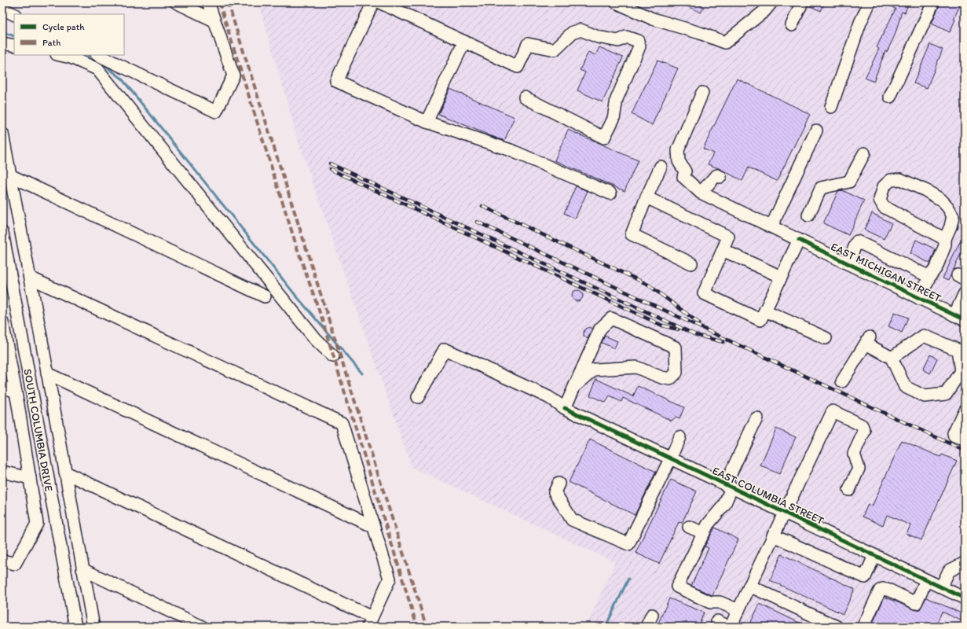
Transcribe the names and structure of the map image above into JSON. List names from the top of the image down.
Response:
{
  "streets": {
    "street": ["EAST MICHIGAN STREET", "SOUTH COLUMBIA DRIVE", "EAST COLUMBIA STREET"]
  },
  "legend": ["Cycle path", "Path"]
}
